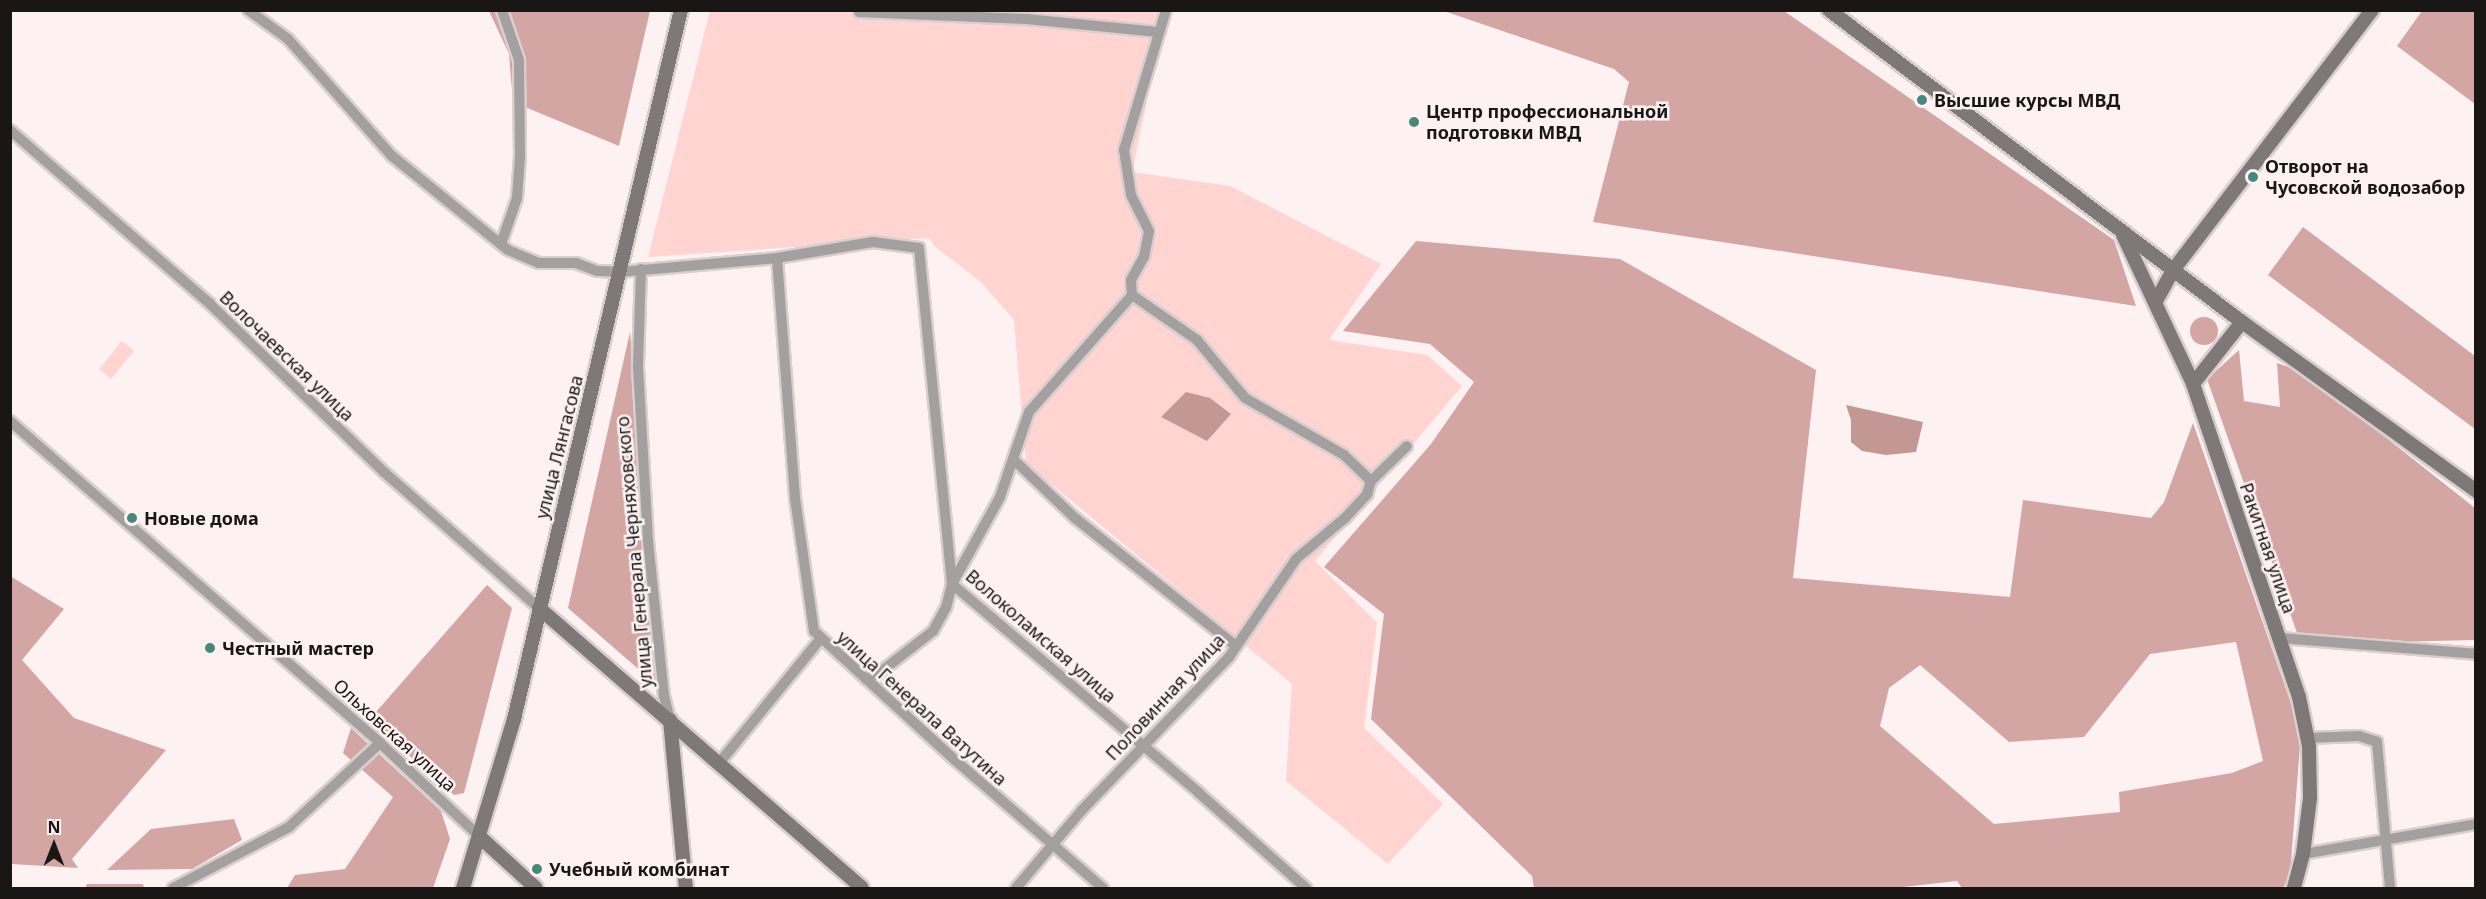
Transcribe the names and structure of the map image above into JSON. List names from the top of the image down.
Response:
{
  "streets": {
    "street": [
      "Волочаевская улица",
      "улица Лянгасова",
      "Ракитная улица",
      "улица Генерала Черняховского",
      "Волоколамская улица",
      "Половинная улица",
      "улица Генерала Ватутина",
      "Ольховская улица"
    ]
  },
  "crossings": [
    ["Волочаевская улица", "улица Лянгасова"],
    ["улица Лянгасова", "Ольховская улица"],
    ["Волоколамская улица", "Половинная улица"],
    ["Волоколамская улица", "улица Генерала Ватутина"],
    ["Половинная улица", "улица Генерала Ватутина"]
  ],
  "places": [
    "Высшие курсы МВД",
    "Центр профессиональной подготовки МВД",
    "Отворот на Чусовской водозабор",
    "Новые дома",
    "Честный мастер",
    "Учебный комбинат"
  ],
  "north": "top"
}
